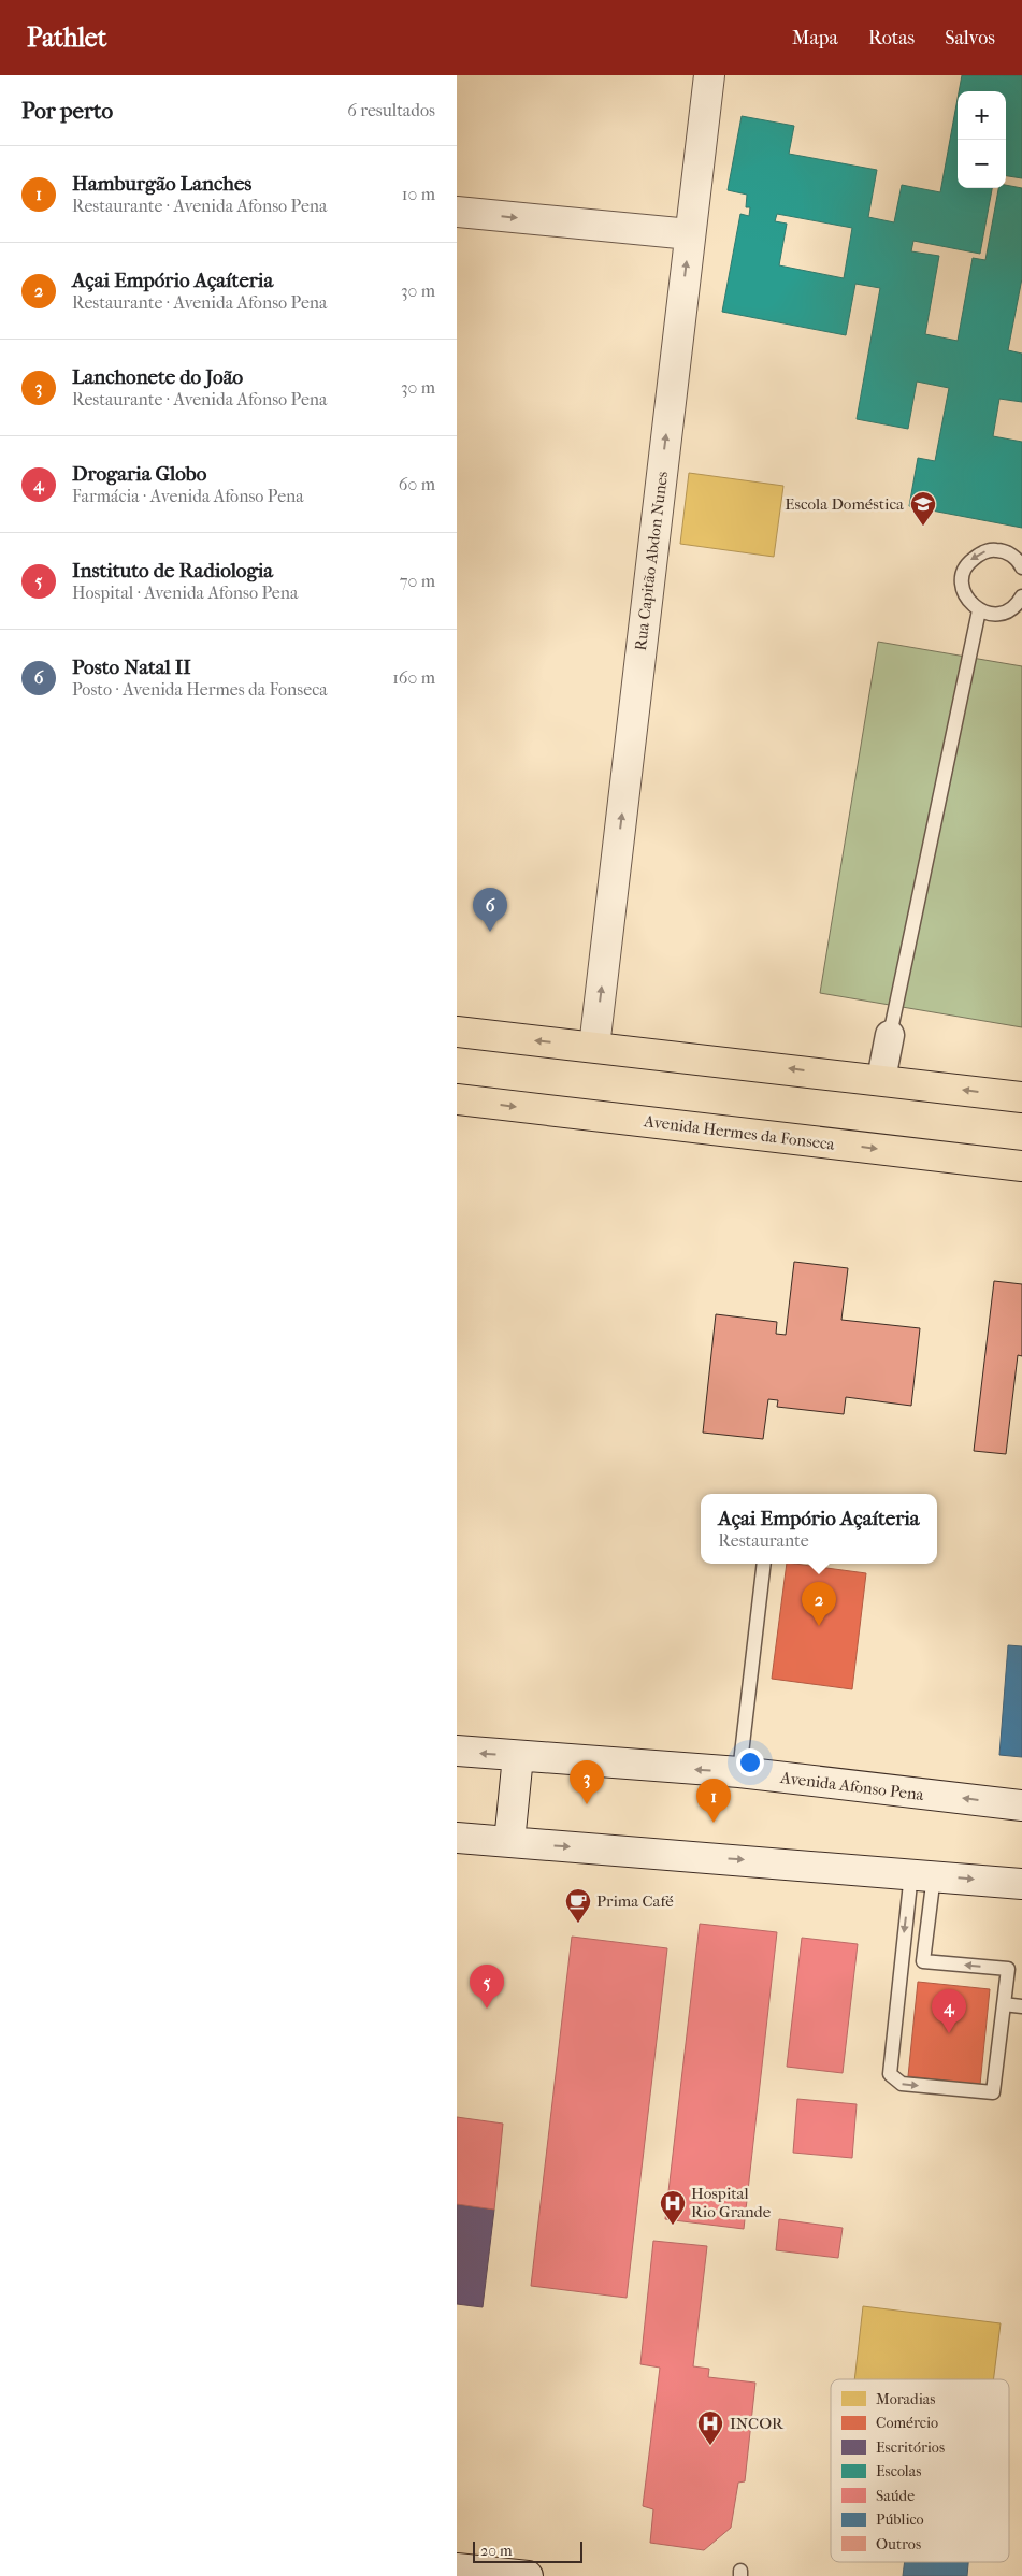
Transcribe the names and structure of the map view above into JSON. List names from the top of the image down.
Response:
{
  "streets": {
    "main road": ["Rua Capitão Abdon Nunes", "Avenida Hermes da Fonseca", "Avenida Afonso Pena"]
  },
  "one_way": ["Rua Capitão Abdon Nunes"],
  "places": {
    "school or university": ["Escola Doméstica"],
    "cafe": ["Prima Café"],
    "hospital": ["Hospital Rio Grande", "INCOR"]
  },
  "legend": [
    "Moradias",
    "Comércio",
    "Escritórios",
    "Escolas",
    "Saúde",
    "Público",
    "Outros"
  ],
  "scale_bar": "20 m",
  "page": {
    "header": "Pathlet",
    "nav": ["Mapa", "Rotas", "Salvos"],
    "heading": ["Por perto", "6 resultados"],
    "map_buttons": ["+", "−"],
    "list": [
      {
        "mark": "1",
        "name": "Hamburgão Lanches",
        "note": "Restaurante · Avenida Afonso Pena",
        "value": "10 m"
      },
      {
        "mark": "2",
        "name": "Açai Empório Açaíteria",
        "note": "Restaurante · Avenida Afonso Pena",
        "value": "30 m"
      },
      {
        "mark": "3",
        "name": "Lanchonete do João",
        "note": "Restaurante · Avenida Afonso Pena",
        "value": "30 m"
      },
      {
        "mark": "4",
        "name": "Drogaria Globo",
        "note": "Farmácia · Avenida Afonso Pena",
        "value": "60 m"
      },
      {
        "mark": "5",
        "name": "Instituto de Radiologia",
        "note": "Hospital · Avenida Afonso Pena",
        "value": "70 m"
      },
      {
        "mark": "6",
        "name": "Posto Natal II",
        "note": "Posto · Avenida Hermes da Fonseca",
        "value": "160 m"
      }
    ],
    "pins": [
      "6",
      "2",
      "3",
      "1",
      "5",
      "4"
    ],
    "popup": ["Açai Empório Açaíteria", "Restaurante"],
    "scale": "20 m"
  }
}
